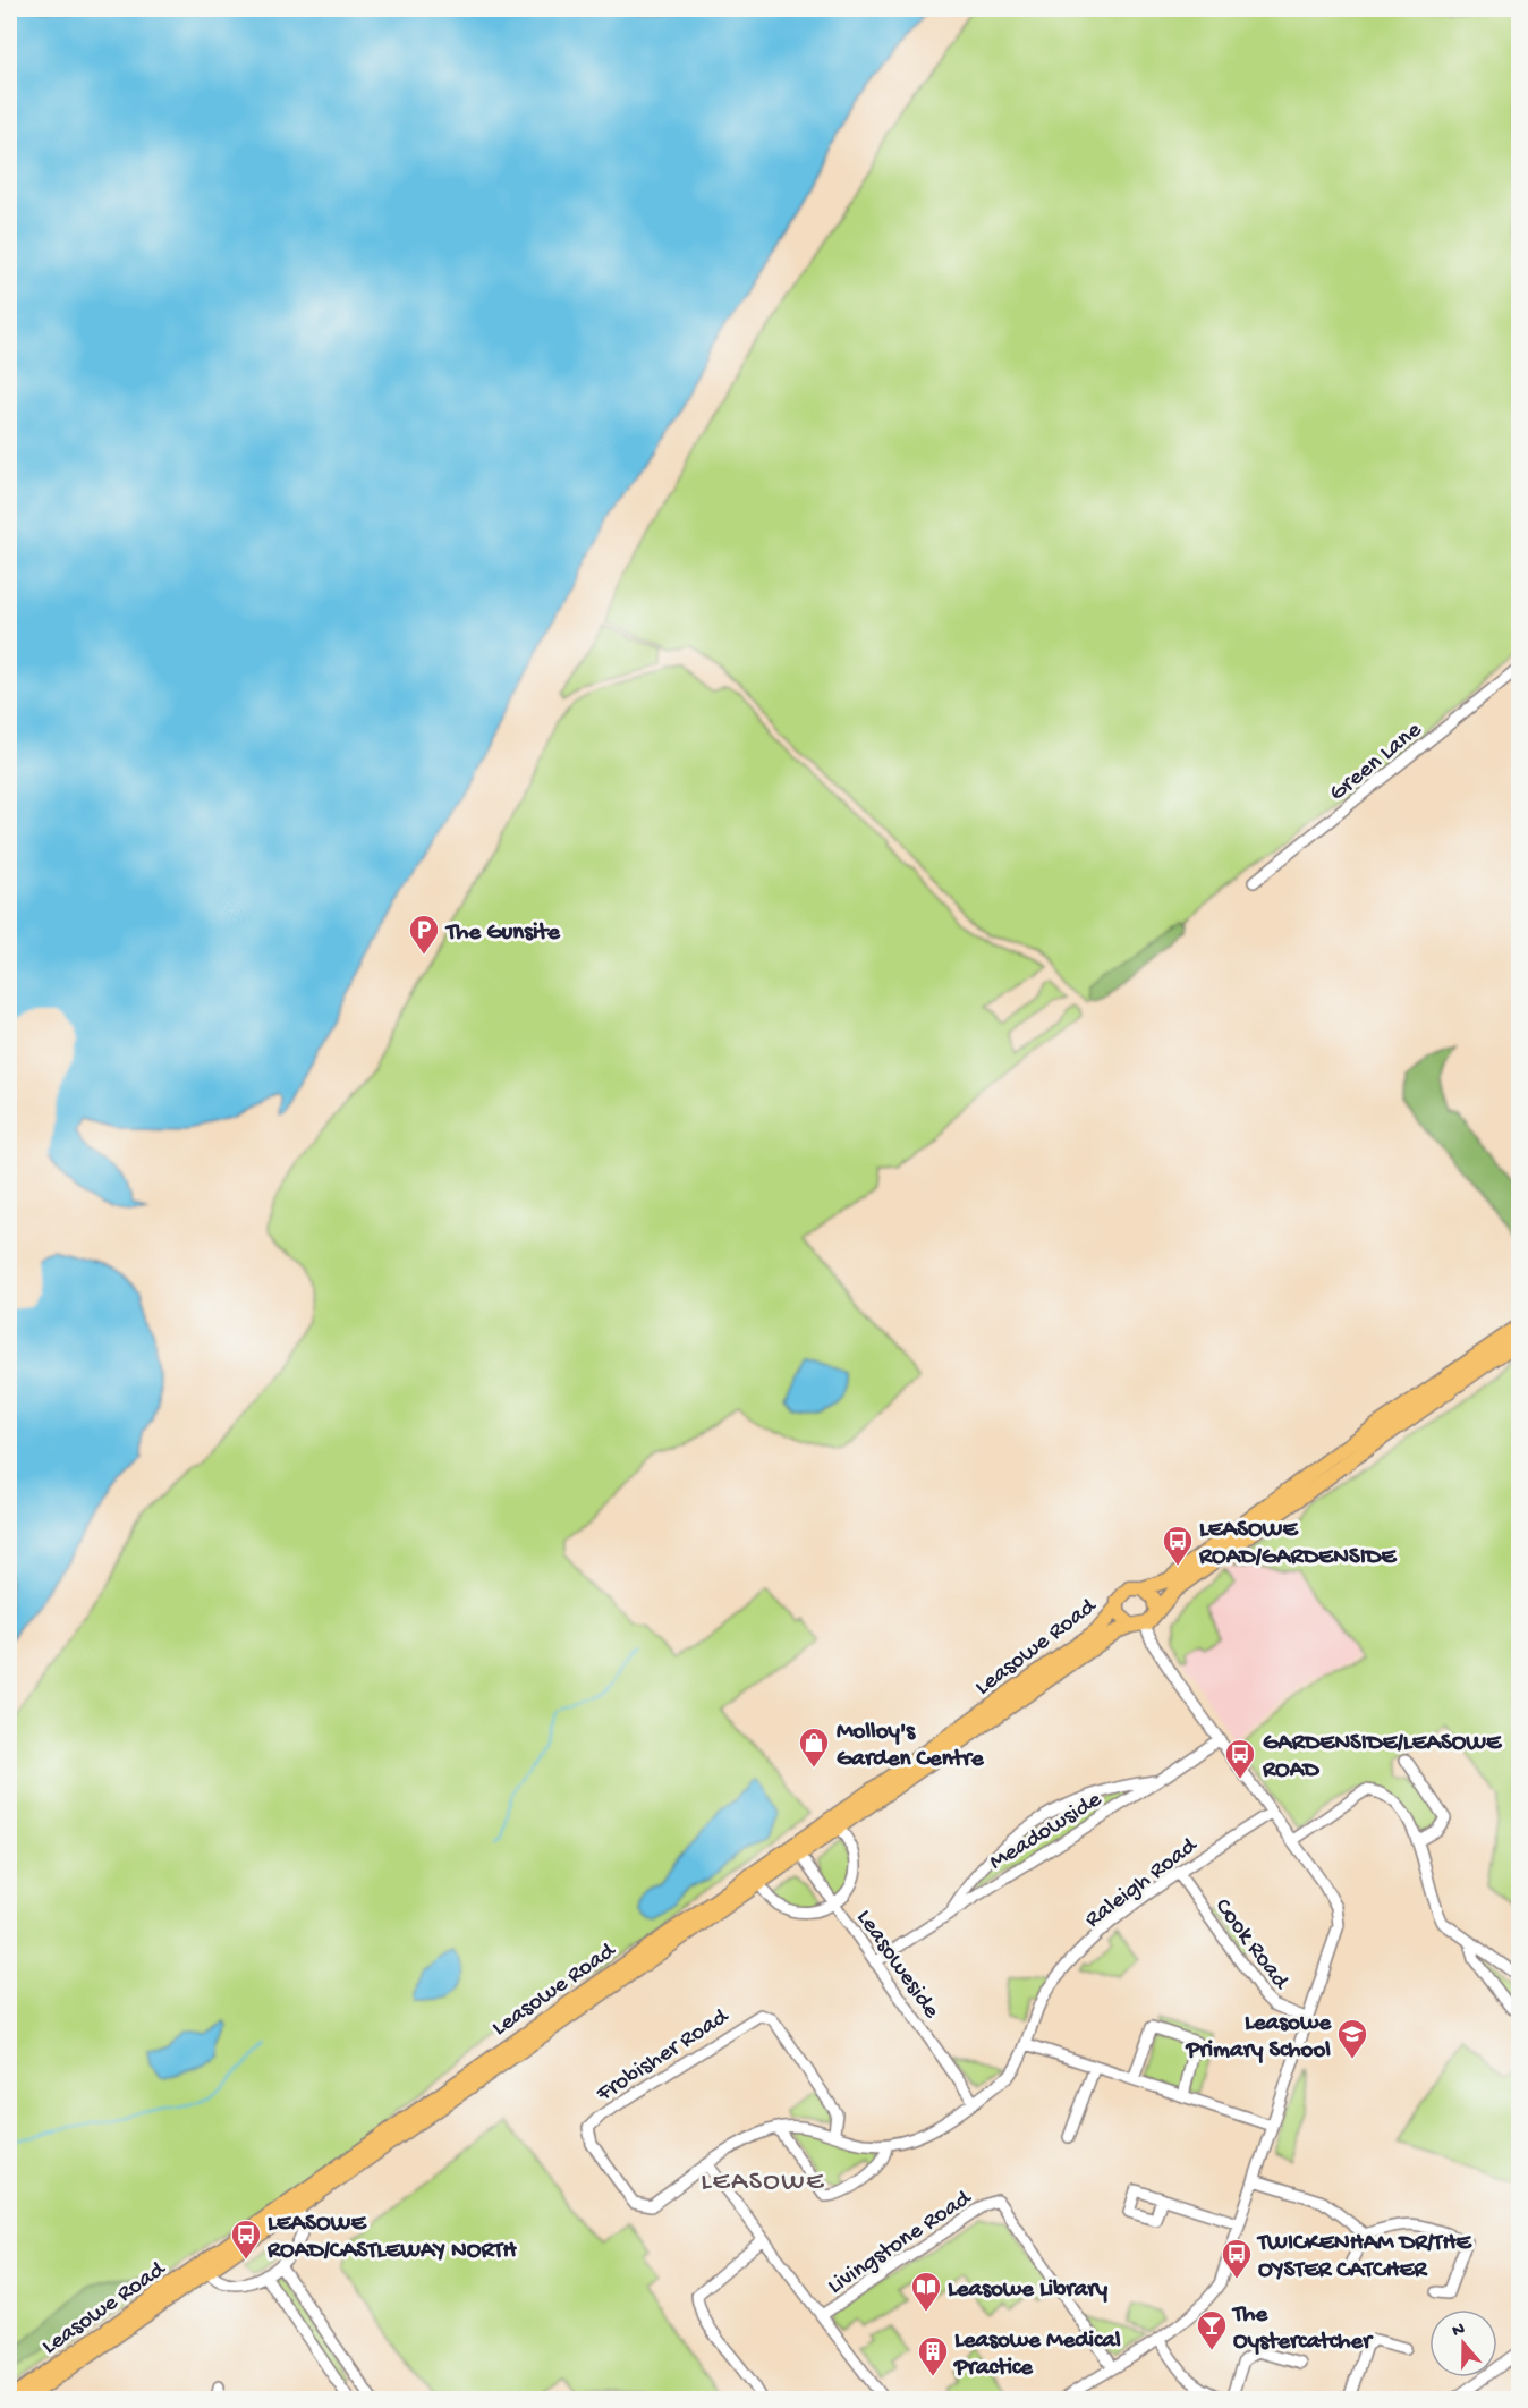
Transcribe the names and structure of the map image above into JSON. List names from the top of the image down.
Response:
{
  "streets": {
    "main road": ["Leasowe Road"],
    "street": [
      "Green Lane",
      "Meadowside",
      "Raleigh Road",
      "Cook Road",
      "Leasoweside",
      "Frobisher Road",
      "Livingstone Road"
    ]
  },
  "crossings": [
    ["Leasowe Road", "Leasoweside"],
    ["Meadowside", "Leasoweside"],
    ["Raleigh Road", "Cook Road"],
    ["Raleigh Road", "Leasoweside"],
    ["Raleigh Road", "Frobisher Road"]
  ],
  "districts": ["LEASOWE"],
  "places": {
    "parking": ["The Gunsite"],
    "bus stop": [
      "LEASOWE ROAD/GARDENSIDE",
      "GARDENSIDE/LEASOWE ROAD",
      "LEASOWE ROAD/CASTLEWAY NORTH",
      "TWICKENHAM DR/THE OYSTER CATCHER"
    ],
    "shop": ["Molloy's Garden Centre"],
    "school or university": ["Leasowe Primary School"],
    "library": ["Leasowe Library"],
    "bar": ["The Oystercatcher"],
    "building": ["Leasowe Medical Practice"]
  },
  "north": "top"
}
